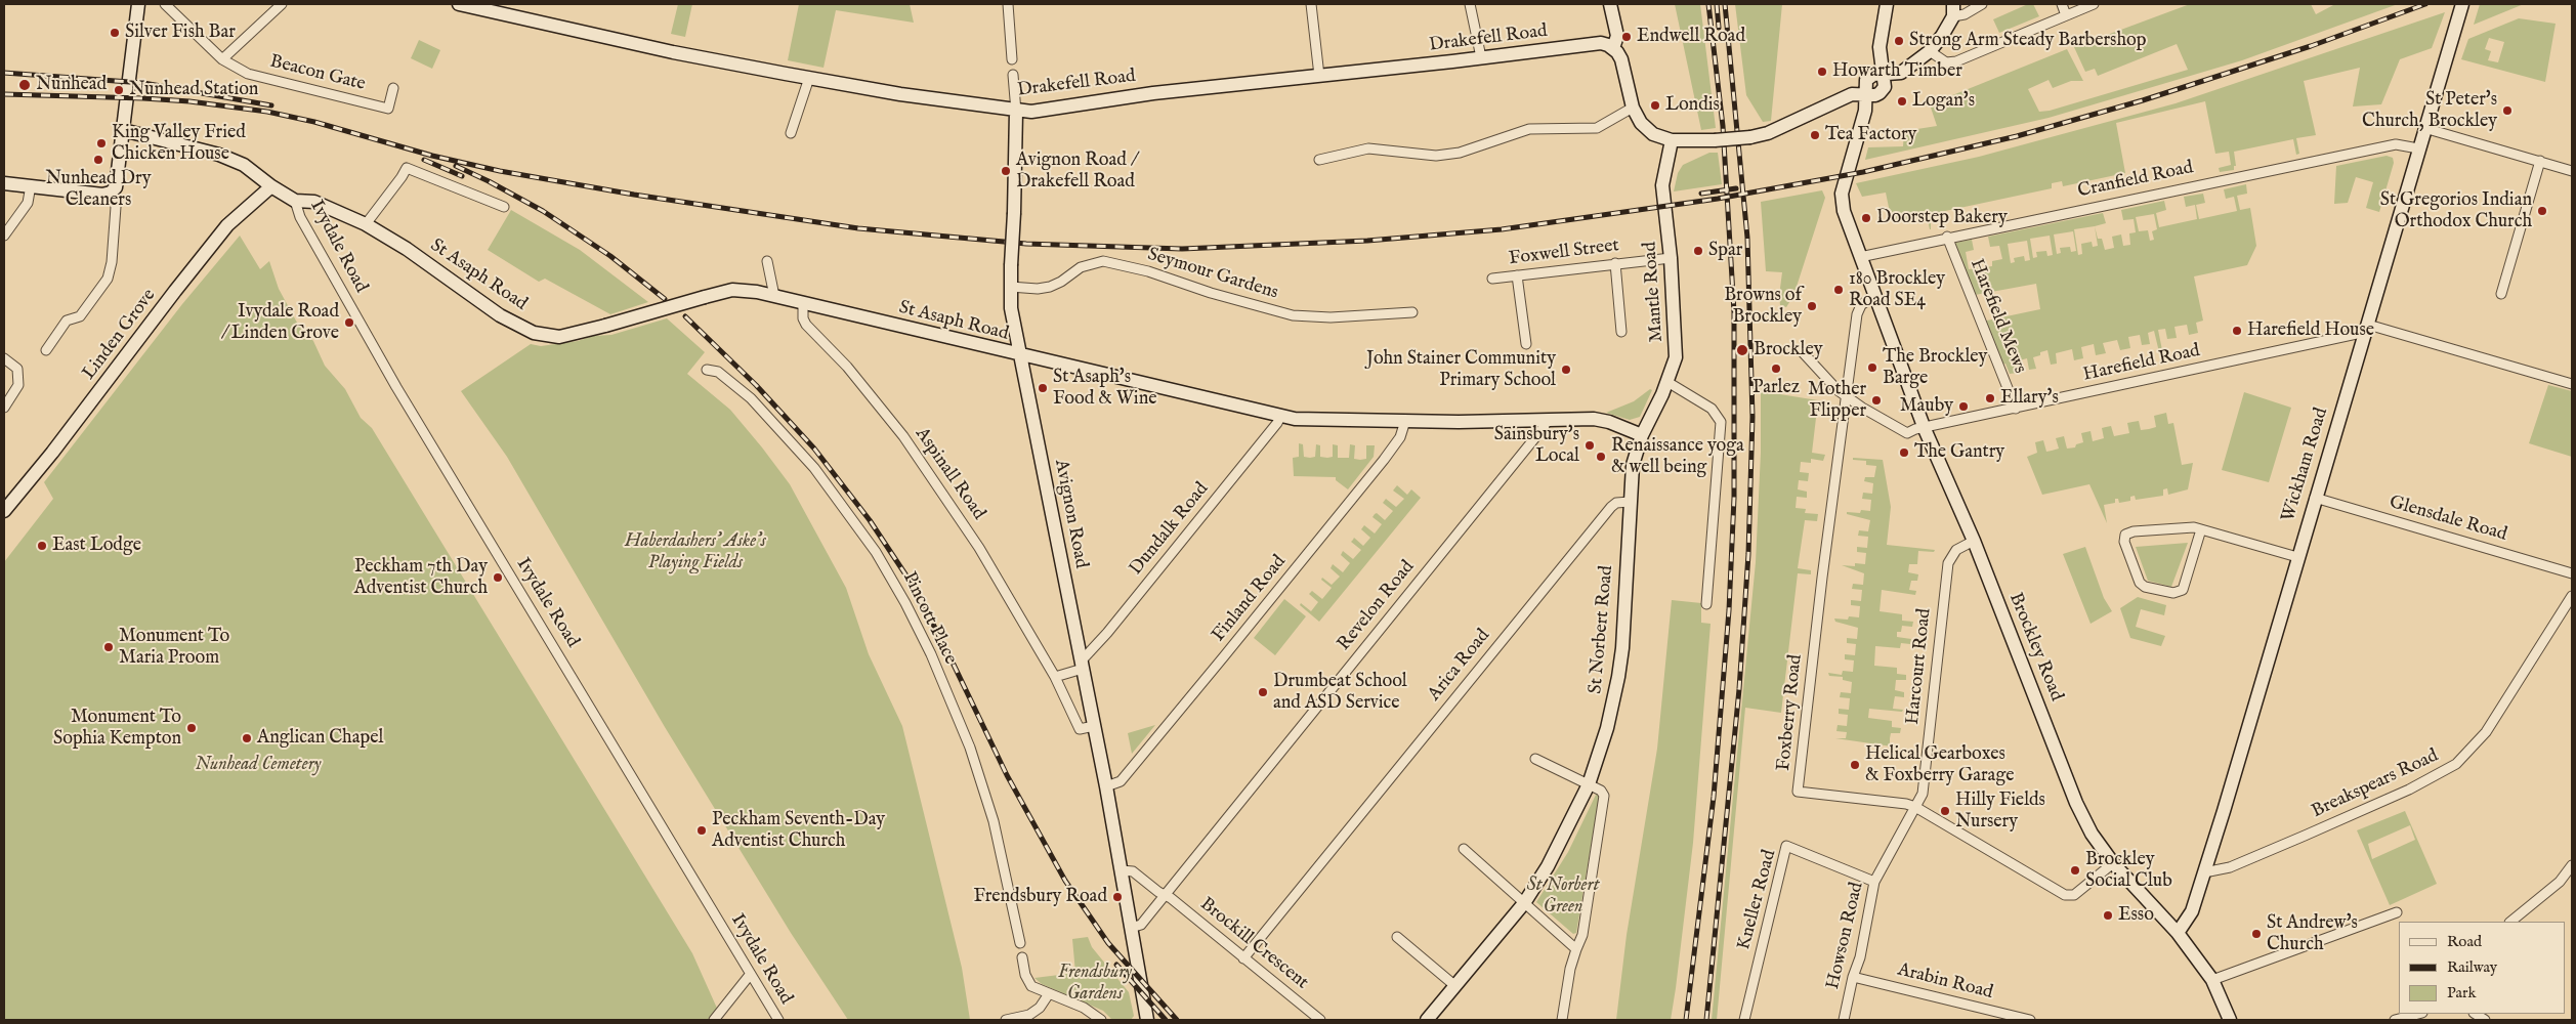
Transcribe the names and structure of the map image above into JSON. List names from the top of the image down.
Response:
{
  "streets": {
    "street": [
      "Drakefell Road",
      "Beacon Gate",
      "Cranfield Road",
      "Ivydale Road",
      "Foxwell Street",
      "Seymour Gardens",
      "St Asaph Road",
      "Mantle Road",
      "Harefield Mews",
      "Linden Grove",
      "Harefield Road",
      "Wickham Road",
      "Aspinall Road",
      "Avignon Road",
      "Glensdale Road",
      "Dundalk Road",
      "Finland Road",
      "Revelon Road",
      "Pincott Place",
      "St Norbert Road",
      "Brockley Road",
      "Arica Road",
      "Harcourt Road",
      "Foxberry Road",
      "Breakspears Road",
      "Kneller Road",
      "Howson Road",
      "Brockill Crescent",
      "Arabin Road"
    ]
  },
  "crossings": [
    ["Drakefell Road", "Avignon Road"],
    ["Cranfield Road", "Harefield Mews"],
    ["Cranfield Road", "Wickham Road"],
    ["Cranfield Road", "Brockley Road"],
    ["Ivydale Road", "St Asaph Road"],
    ["Foxwell Street", "Mantle Road"],
    ["Seymour Gardens", "Avignon Road"],
    ["St Asaph Road", "Mantle Road"],
    ["St Asaph Road", "Aspinall Road"],
    ["St Asaph Road", "Avignon Road"],
    ["St Asaph Road", "Dundalk Road"],
    ["St Asaph Road", "Finland Road"],
    ["St Asaph Road", "Revelon Road"],
    ["St Asaph Road", "St Norbert Road"],
    ["Mantle Road", "St Norbert Road"],
    ["Harefield Mews", "Harefield Road"],
    ["Harefield Road", "Wickham Road"],
    ["Harefield Road", "Brockley Road"],
    ["Harefield Road", "Foxberry Road"],
    ["Wickham Road", "Glensdale Road"],
    ["Wickham Road", "Brockley Road"],
    ["Wickham Road", "Breakspears Road"],
    ["Aspinall Road", "Avignon Road"],
    ["Avignon Road", "Dundalk Road"],
    ["Avignon Road", "Finland Road"],
    ["Revelon Road", "Brockill Crescent"],
    ["St Norbert Road", "Arica Road"],
    ["Brockley Road", "Harcourt Road"],
    ["Brockley Road", "Foxberry Road"],
    ["Arica Road", "Brockill Crescent"],
    ["Harcourt Road", "Foxberry Road"],
    ["Harcourt Road", "Howson Road"],
    ["Foxberry Road", "Howson Road"],
    ["Kneller Road", "Howson Road"],
    ["Howson Road", "Arabin Road"]
  ],
  "parks": [
    "Haberdashers' Aske's Playing Fields",
    "Nunhead Cemetery",
    "St Norbert Green",
    "Frendsbury Gardens"
  ],
  "places": [
    "Silver Fish Bar",
    "Endwell Road",
    "Strong Arm Steady Barbershop",
    "Howarth Timber",
    "Nunhead",
    "Nunhead Station",
    "Logan's",
    "Londis",
    "St Peter's Church, Brockley",
    "Tea Factory",
    "King Valley Fried Chicken House",
    "Nunhead Dry Cleaners",
    "Avignon Road / Drakefell Road",
    "St Gregorios Indian Orthodox Church",
    "Doorstep Bakery",
    "Spar",
    "180 Brockley Road SE4",
    "Browns of Brockley",
    "Ivydale Road / Linden Grove",
    "Harefield House",
    "Brockley",
    "The Brockley Barge",
    "Parlez",
    "John Stainer Community Primary School",
    "St Asaph's Food & Wine",
    "Ellary's",
    "Mother Flipper",
    "Mauby",
    "Sainsbury's Local",
    "The Gantry",
    "Renaissance yoga & well being",
    "East Lodge",
    "Peckham 7th Day Adventist Church",
    "Monument To Maria Proom",
    "Drumbeat School and ASD Service",
    "Monument To Sophia Kempton",
    "Anglican Chapel",
    "Helical Gearboxes & Foxberry Garage",
    "Hilly Fields Nursery",
    "Peckham Seventh-Day Adventist Church",
    "Brockley Social Club",
    "Frendsbury Road",
    "Esso",
    "St Andrew's Church"
  ],
  "legend": ["Road", "Railway", "Park"]
}
